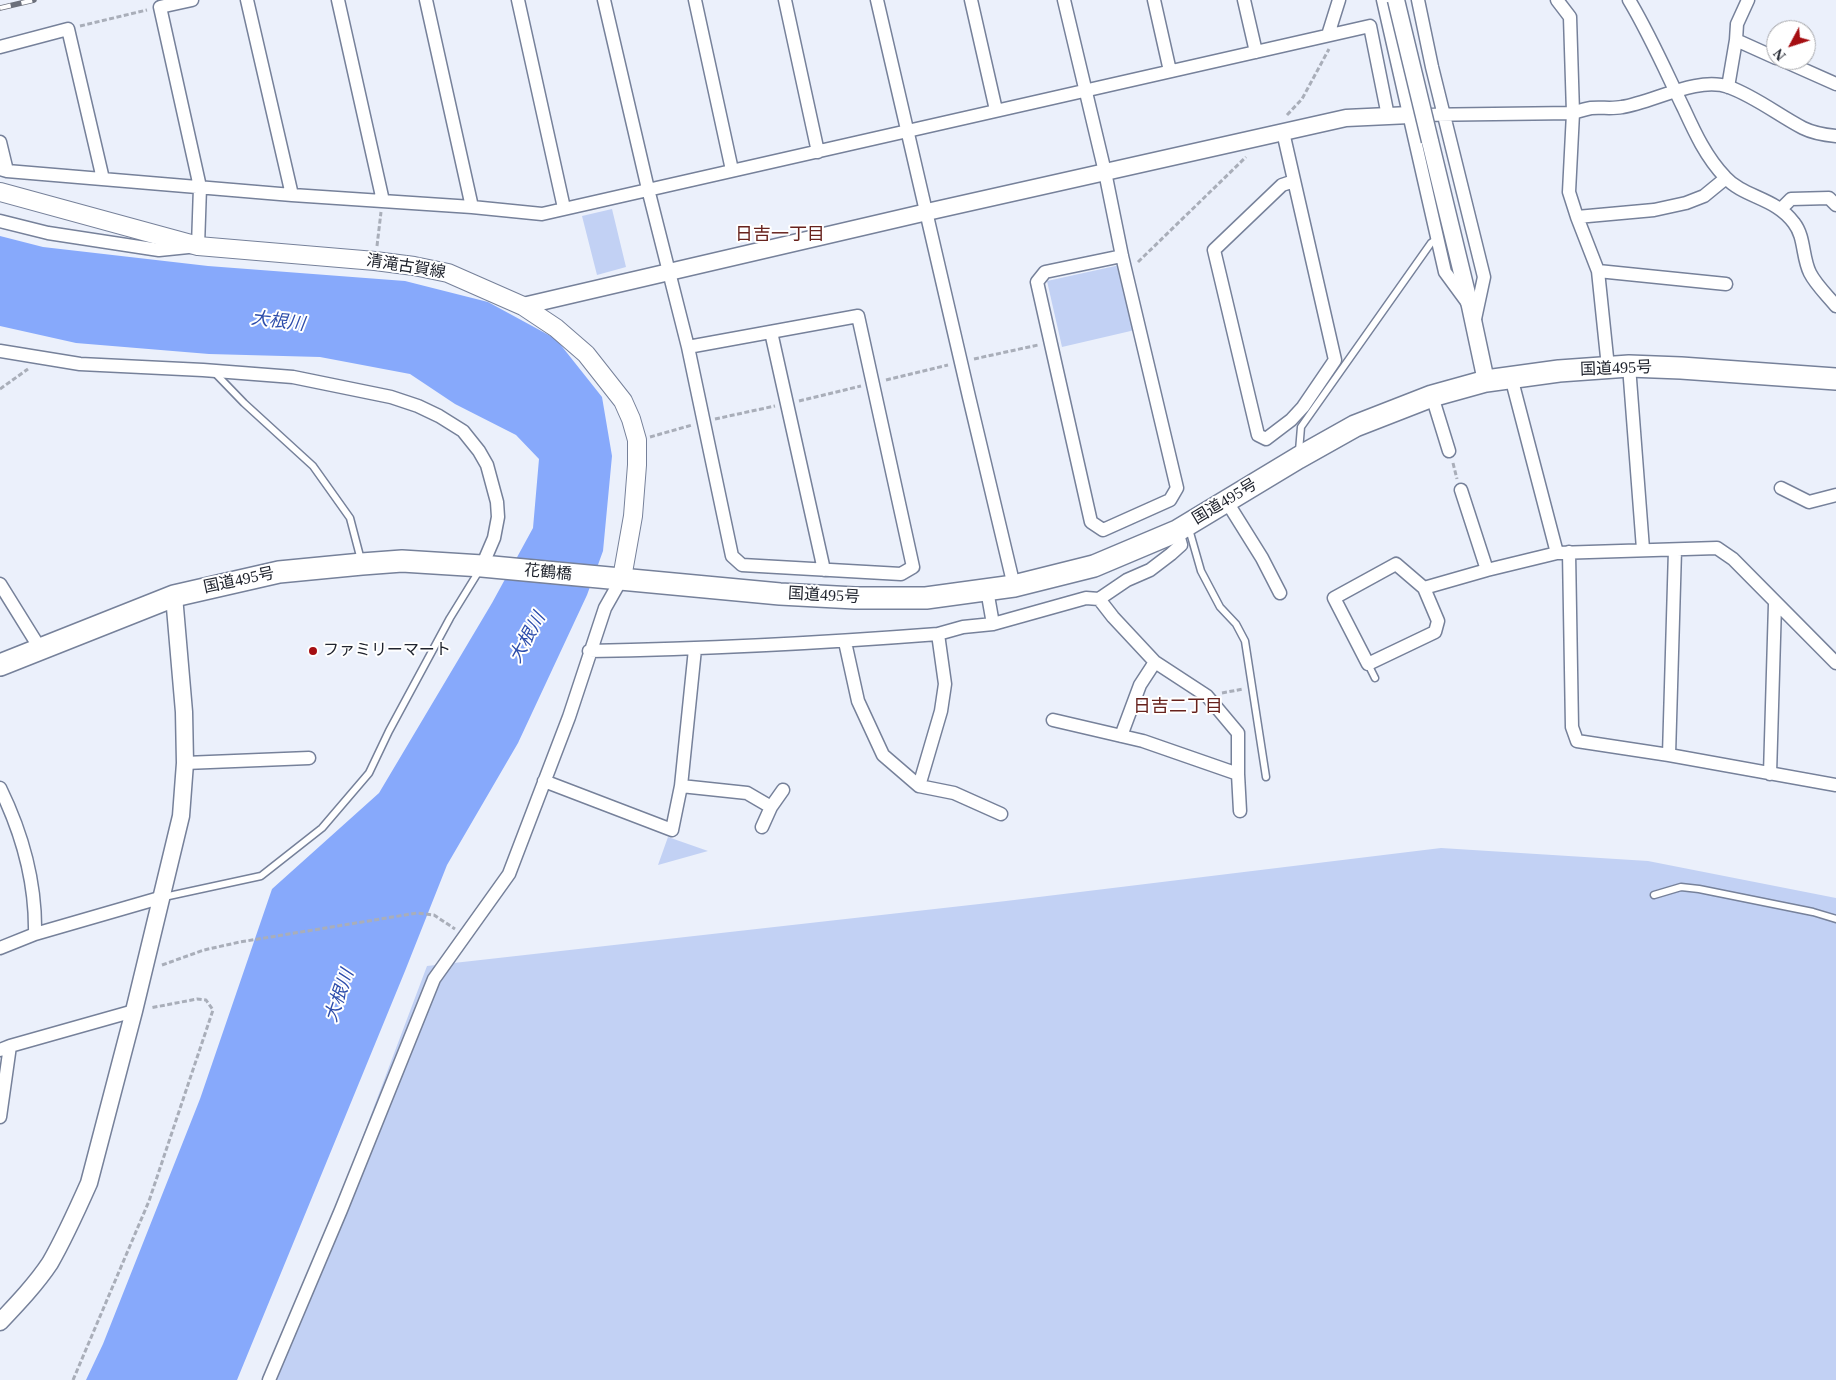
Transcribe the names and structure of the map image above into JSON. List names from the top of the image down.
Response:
{
  "streets": {
    "highway": ["国道495号", "花鶴橋"],
    "main road": ["清滝古賀線"]
  },
  "crossings": [
    ["清滝古賀線", "国道495号"],
    ["清滝古賀線", "花鶴橋"],
    ["国道495号", "花鶴橋"]
  ],
  "districts": ["日吉一丁目", "日吉二丁目"],
  "water": ["大根川"],
  "places": ["ファミリーマート"],
  "north": "bottom left"
}
